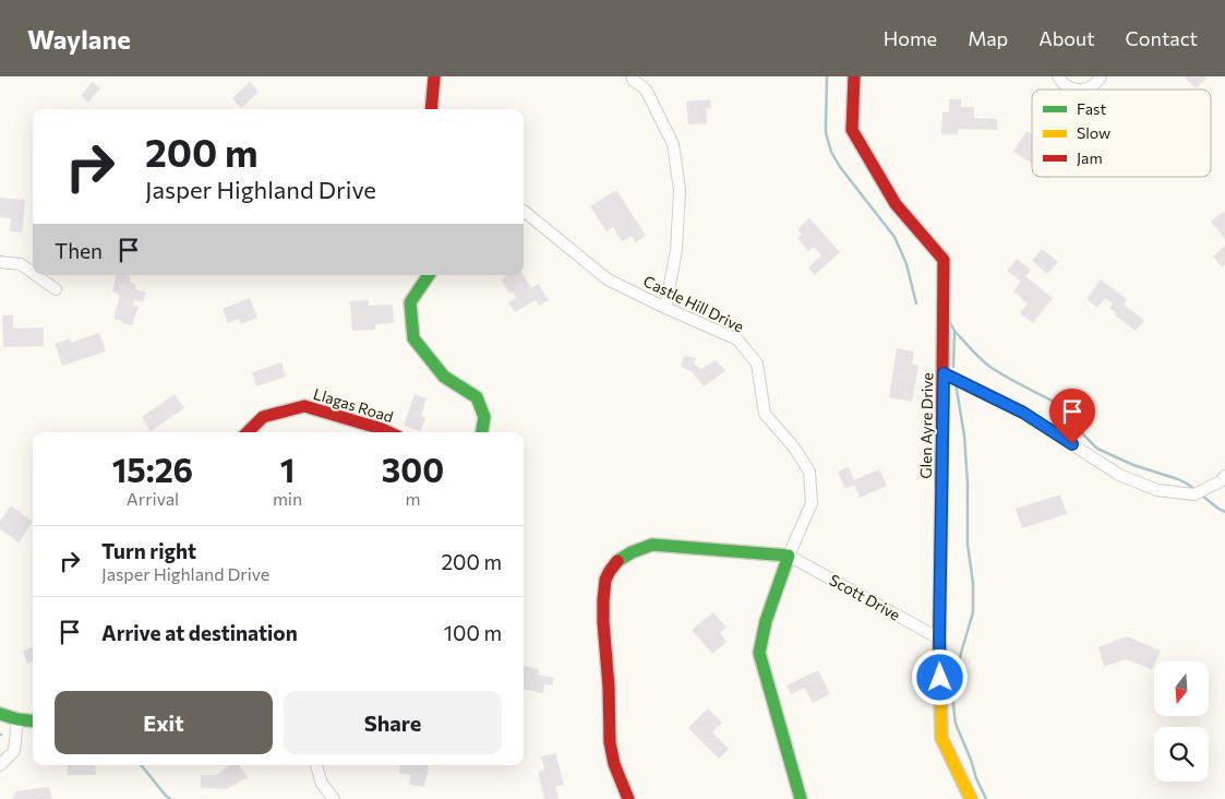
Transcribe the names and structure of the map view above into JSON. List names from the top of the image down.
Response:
{
  "streets": {
    "street": [
      "Castle Hill Drive",
      "Llagas Road",
      "Glen Ayre Drive",
      "Scott Drive"
    ]
  },
  "crossings": [
    ["Castle Hill Drive", "Scott Drive"],
    ["Glen Ayre Drive", "Scott Drive"]
  ],
  "legend": ["Fast", "Slow", "Jam"],
  "north": "bottom",
  "page": {
    "header": "Waylane",
    "nav": [
      "Home",
      "Map",
      "About",
      "Contact"
    ],
    "turn": ["200 m", "Jasper Highland Drive"],
    "then": "Then",
    "eta": [
      "15:26",
      "Arrival",
      "1",
      "min",
      "300",
      "m"
    ],
    "list": [
      {
        "name": "Turn right",
        "note": "Jasper Highland Drive",
        "value": "200 m"
      },
      {
        "name": "Arrive at destination",
        "value": "100 m"
      }
    ],
    "buttons": ["Exit", "Share"]
  }
}
